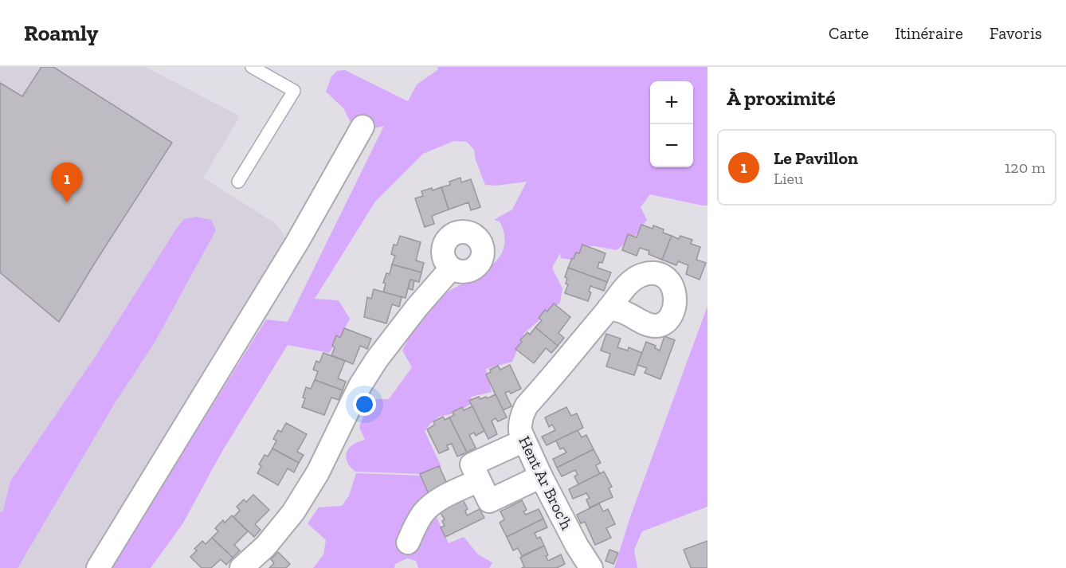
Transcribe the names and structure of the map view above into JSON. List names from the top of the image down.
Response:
{
  "streets": {
    "street": ["Hent Ar Broc'h"]
  },
  "page": {
    "header": "Roamly",
    "nav": ["Carte", "Itinéraire", "Favoris"],
    "heading": "À proximité",
    "map_buttons": ["+", "−"],
    "list": [
      {
        "mark": "1",
        "name": "Le Pavillon",
        "note": "Lieu",
        "value": "120 m"
      }
    ],
    "pins": "1"
  }
}
